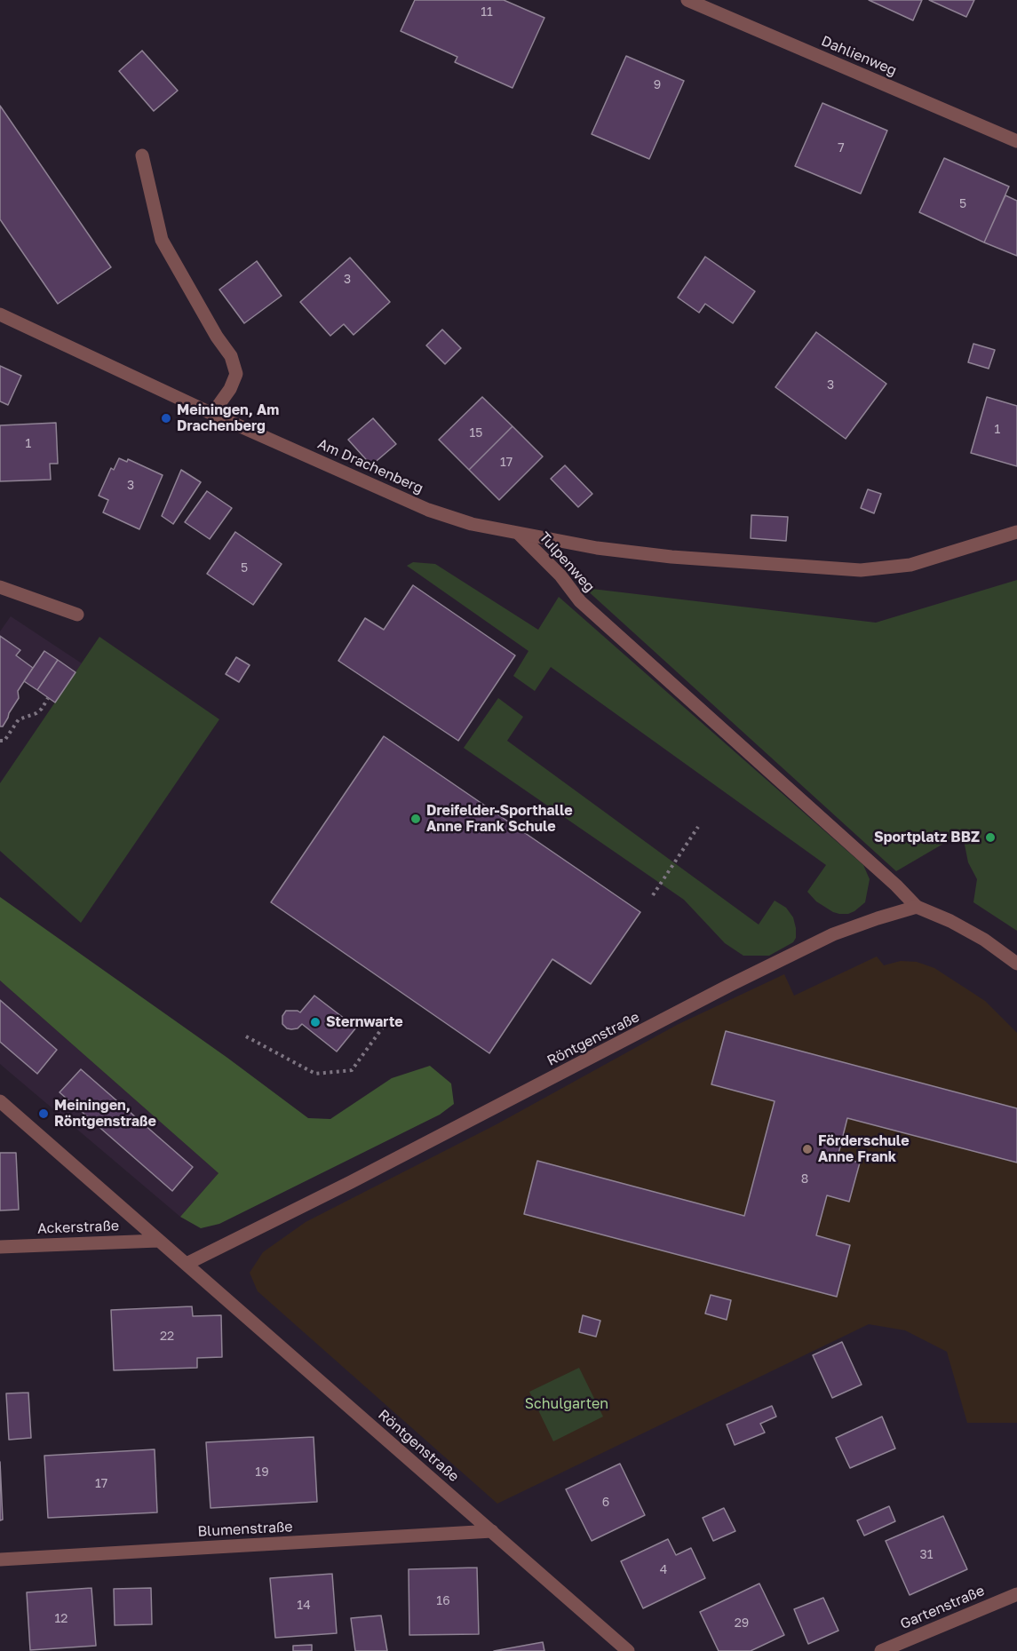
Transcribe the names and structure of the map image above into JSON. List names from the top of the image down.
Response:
{
  "streets": {
    "street": [
      "Dahlienweg",
      "Am Drachenberg",
      "Tulpenweg",
      "Röntgenstraße",
      "Ackerstraße",
      "Blumenstraße",
      "Gartenstraße"
    ]
  },
  "crossings": [
    ["Am Drachenberg", "Tulpenweg"],
    ["Tulpenweg", "Röntgenstraße"],
    ["Röntgenstraße", "Ackerstraße"],
    ["Röntgenstraße", "Blumenstraße"]
  ],
  "parks": ["Schulgarten"],
  "places": [
    "Meiningen, Am Drachenberg",
    "Dreifelder-Sporthalle Anne Frank Schule",
    "Sportplatz BBZ",
    "Sternwarte",
    "Meiningen, Röntgenstraße",
    "Förderschule Anne Frank"
  ],
  "house_numbers": [
    "11",
    "9",
    "7",
    "5",
    "3",
    "3",
    "1",
    "15",
    "1",
    "17",
    "3",
    "5",
    "8",
    "22",
    "19",
    "17",
    "6",
    "31",
    "4",
    "16",
    "14",
    "12",
    "29"
  ]
}
